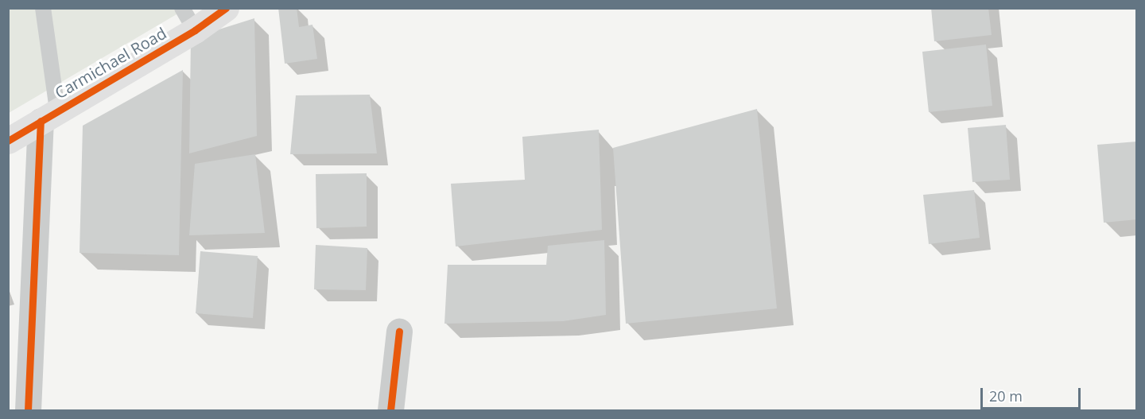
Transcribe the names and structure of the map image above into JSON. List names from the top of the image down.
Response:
{
  "streets": {
    "street": ["Carmichael Road"]
  },
  "scale_bar": "20 m"
}
